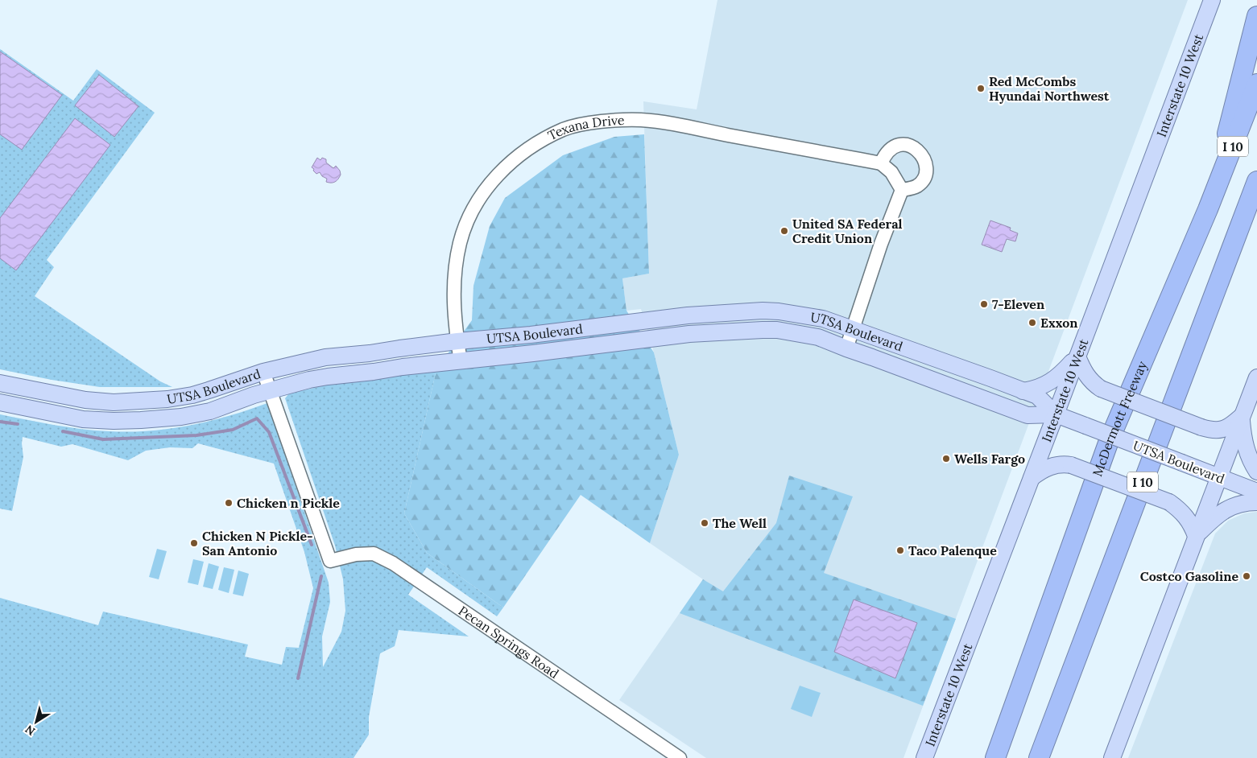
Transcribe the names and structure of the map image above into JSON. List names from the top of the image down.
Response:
{
  "streets": {
    "highway": ["I 10", "McDermott Freeway"],
    "main road": ["Interstate 10 West", "UTSA Boulevard"],
    "street": ["Texana Drive", "Pecan Springs Road"]
  },
  "crossings": [
    ["Interstate 10 West", "UTSA Boulevard"],
    ["Texana Drive", "UTSA Boulevard"],
    ["UTSA Boulevard", "Pecan Springs Road"]
  ],
  "places": [
    "Red McCombs Hyundai Northwest",
    "United SA Federal Credit Union",
    "7-Eleven",
    "Exxon",
    "Wells Fargo",
    "Chicken n Pickle",
    "The Well",
    "Chicken N Pickle- San Antonio",
    "Taco Palenque",
    "Costco Gasoline"
  ],
  "north": "bottom left"
}
